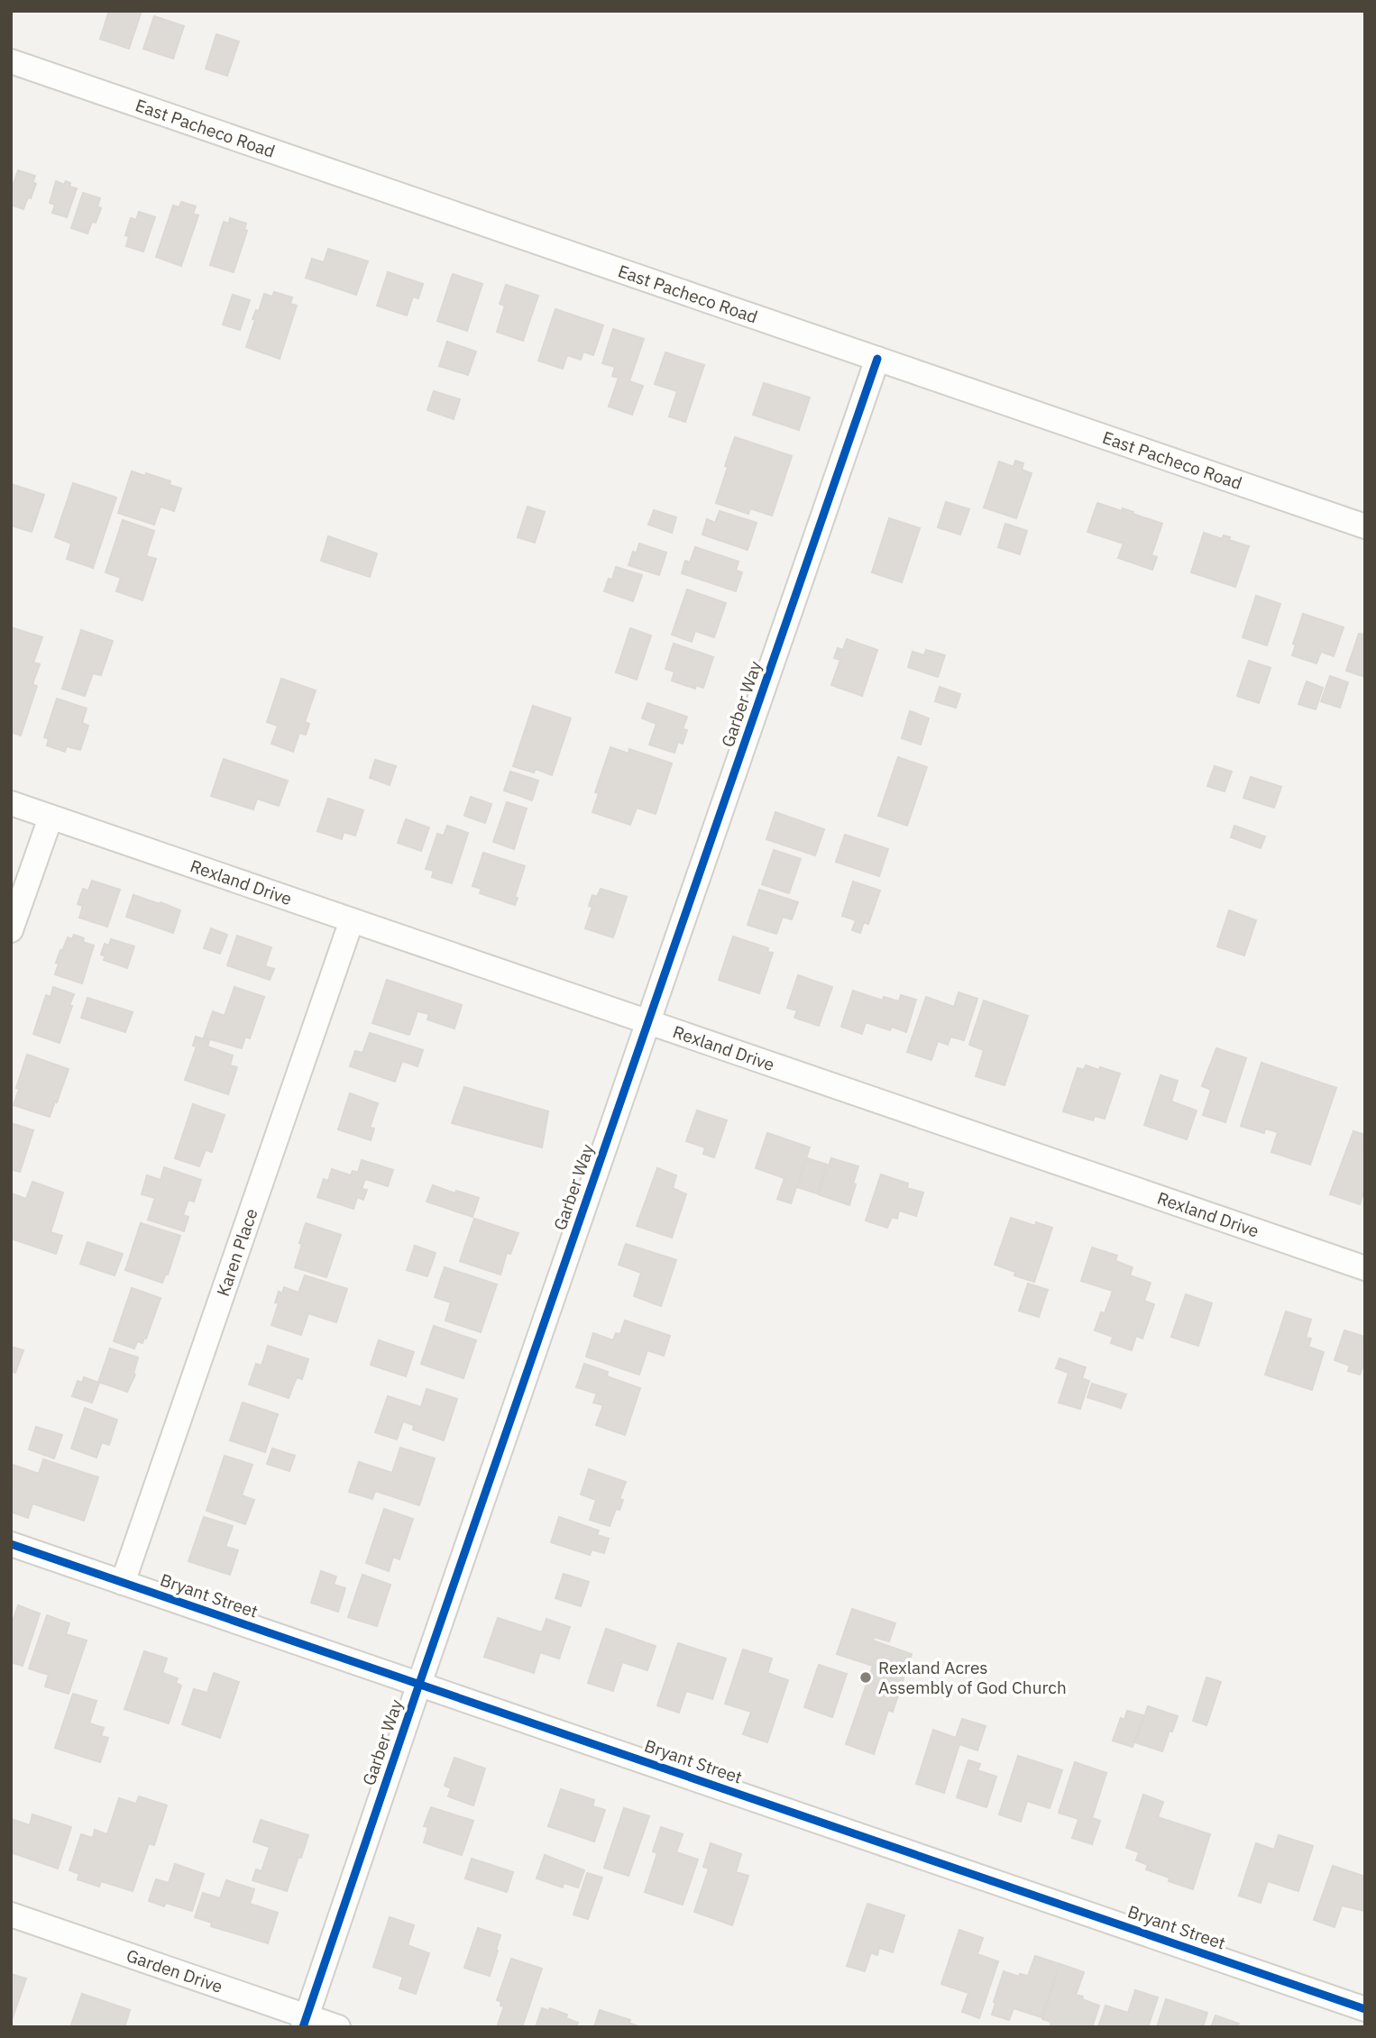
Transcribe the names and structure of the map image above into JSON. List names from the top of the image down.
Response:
{
  "streets": {
    "street": [
      "East Pacheco Road",
      "Garber Way",
      "Rexland Drive",
      "Karen Place",
      "Bryant Street",
      "Garden Drive"
    ]
  },
  "crossings": [
    ["East Pacheco Road", "Garber Way"],
    ["Garber Way", "Rexland Drive"],
    ["Garber Way", "Bryant Street"],
    ["Garber Way", "Garden Drive"],
    ["Rexland Drive", "Karen Place"],
    ["Karen Place", "Bryant Street"]
  ],
  "places": ["Rexland Acres Assembly of God Church"]
}
